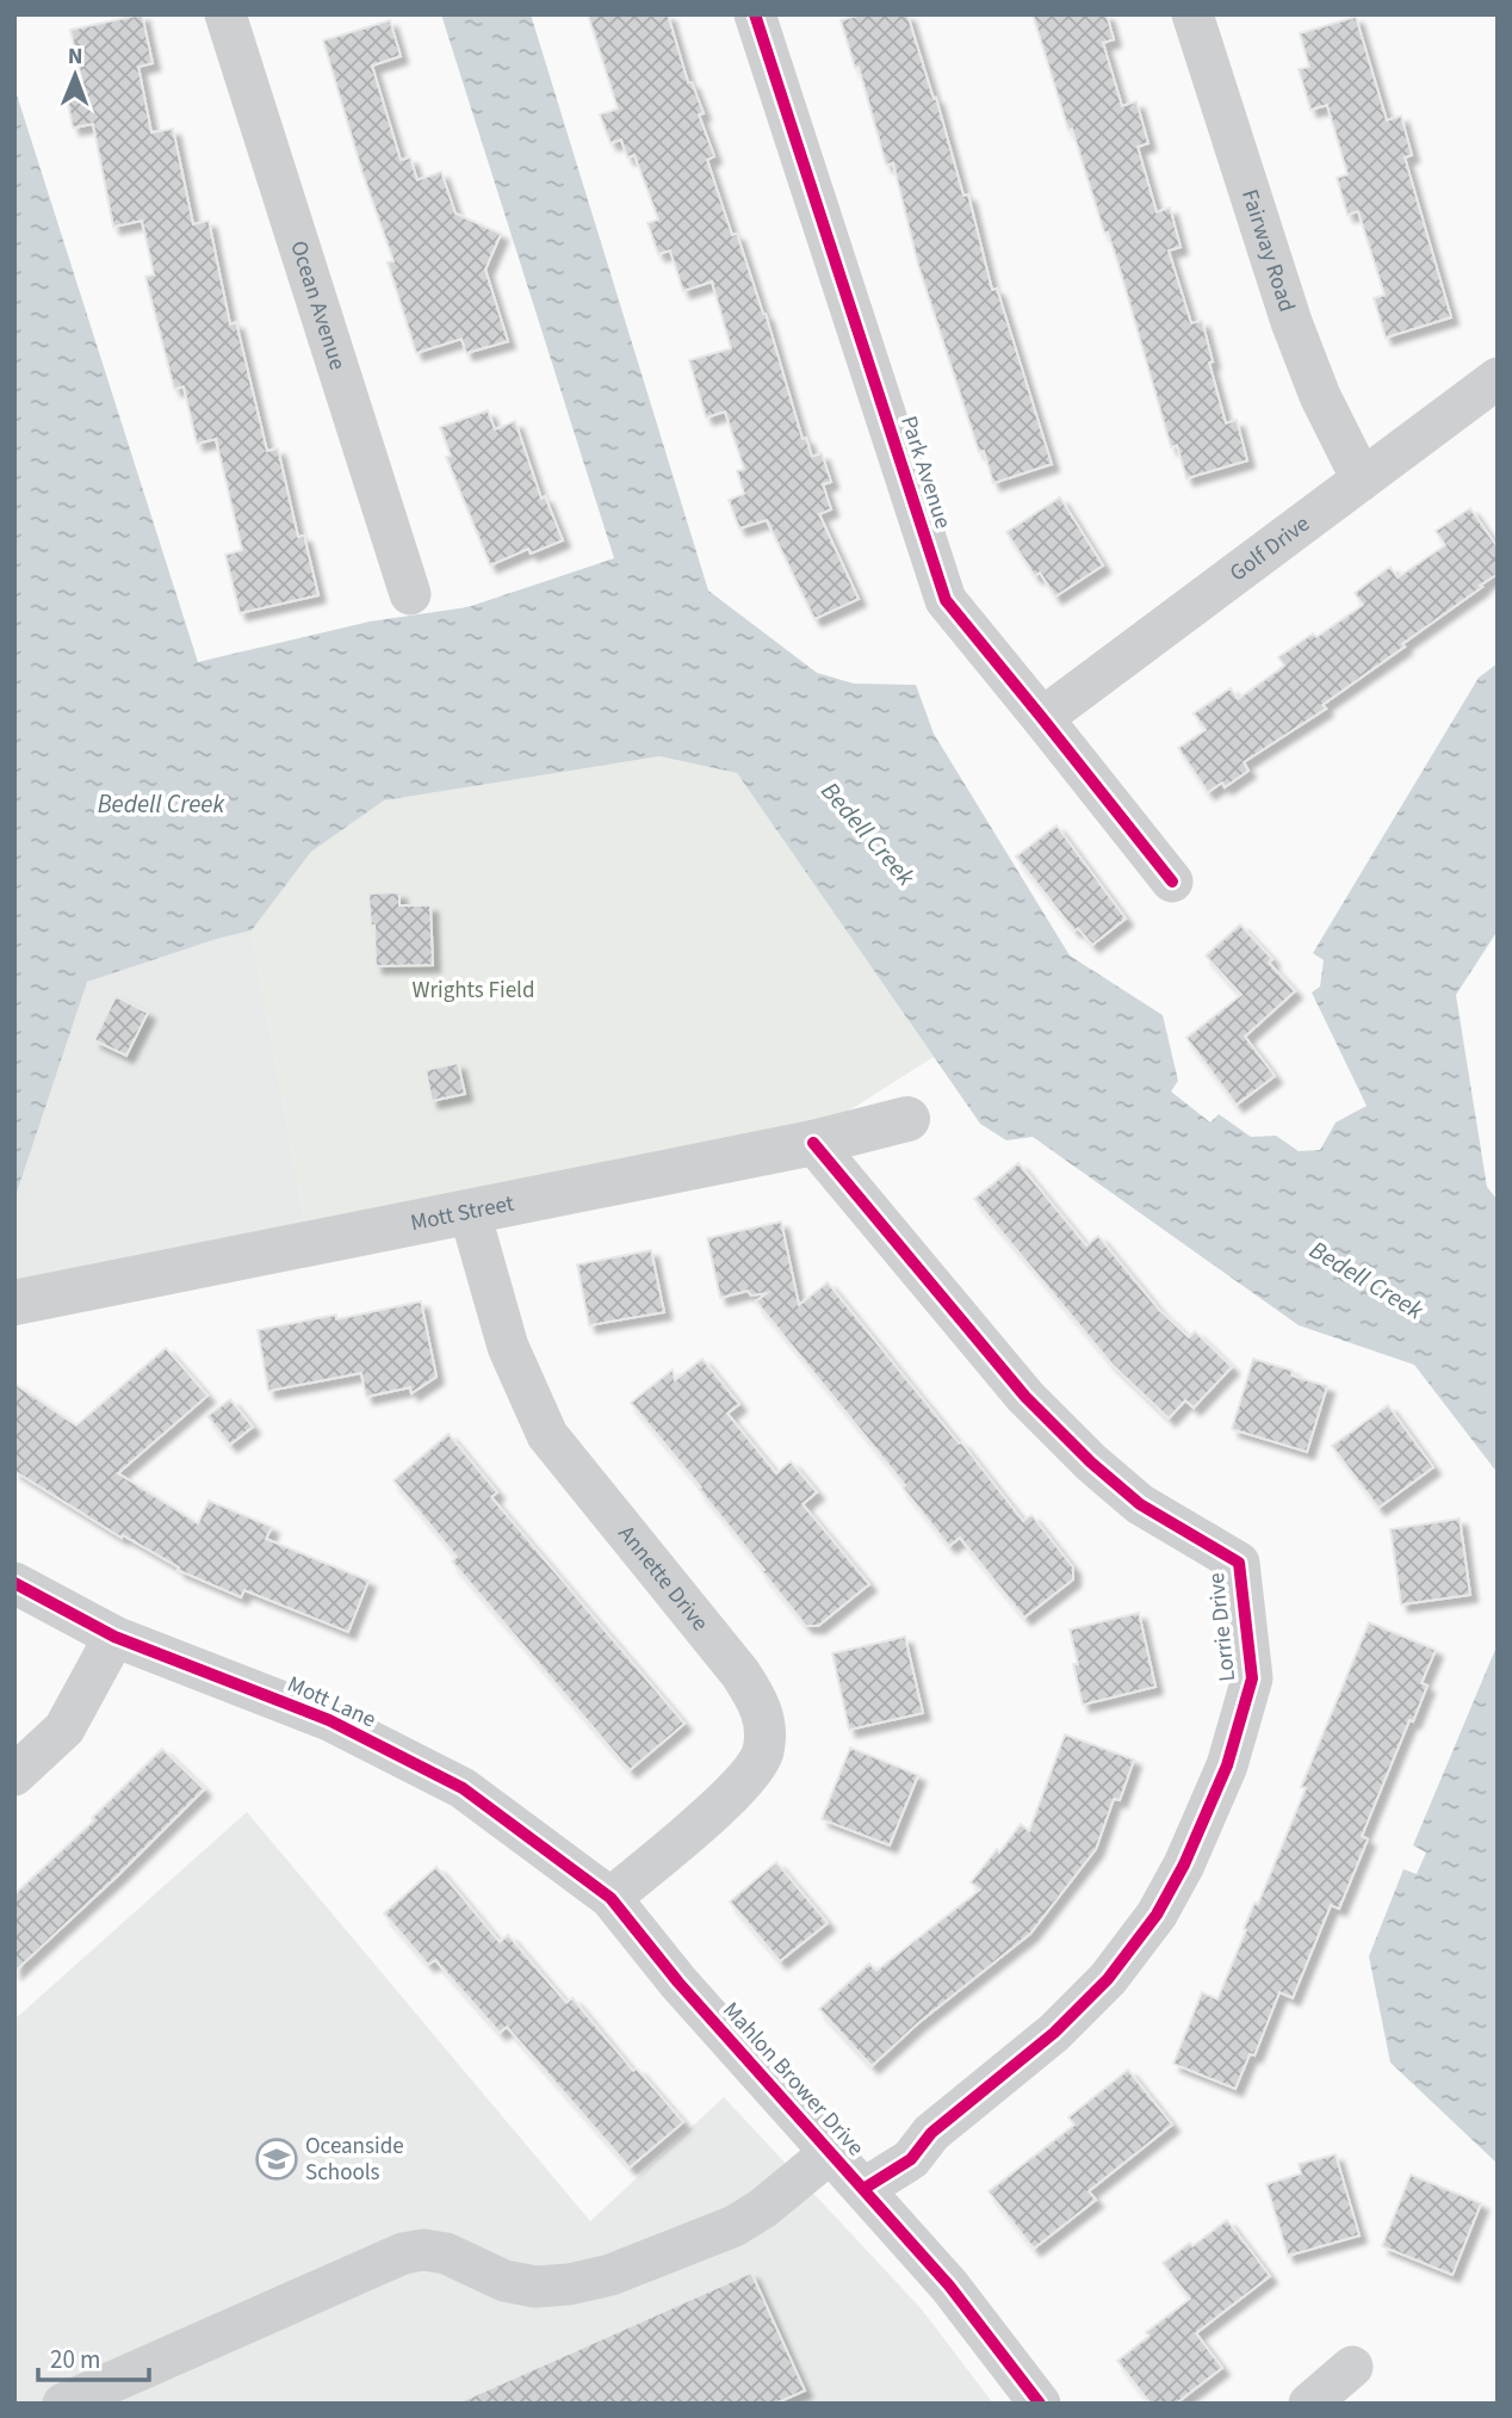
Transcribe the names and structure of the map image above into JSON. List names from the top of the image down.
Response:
{
  "streets": {
    "street": [
      "Fairway Road",
      "Ocean Avenue",
      "Park Avenue",
      "Golf Drive",
      "Mott Street",
      "Annette Drive",
      "Lorrie Drive",
      "Mott Lane",
      "Mahlon Brower Drive"
    ]
  },
  "crossings": [
    ["Fairway Road", "Golf Drive"],
    ["Park Avenue", "Golf Drive"],
    ["Mott Street", "Annette Drive"],
    ["Mott Street", "Lorrie Drive"],
    ["Annette Drive", "Mott Lane"],
    ["Annette Drive", "Mahlon Brower Drive"],
    ["Lorrie Drive", "Mahlon Brower Drive"],
    ["Mott Lane", "Mahlon Brower Drive"]
  ],
  "water": ["Bedell Creek"],
  "parks": ["Wrights Field"],
  "places": {
    "school or university": ["Oceanside Schools"]
  },
  "scale_bar": "20 m",
  "north": "top"
}
